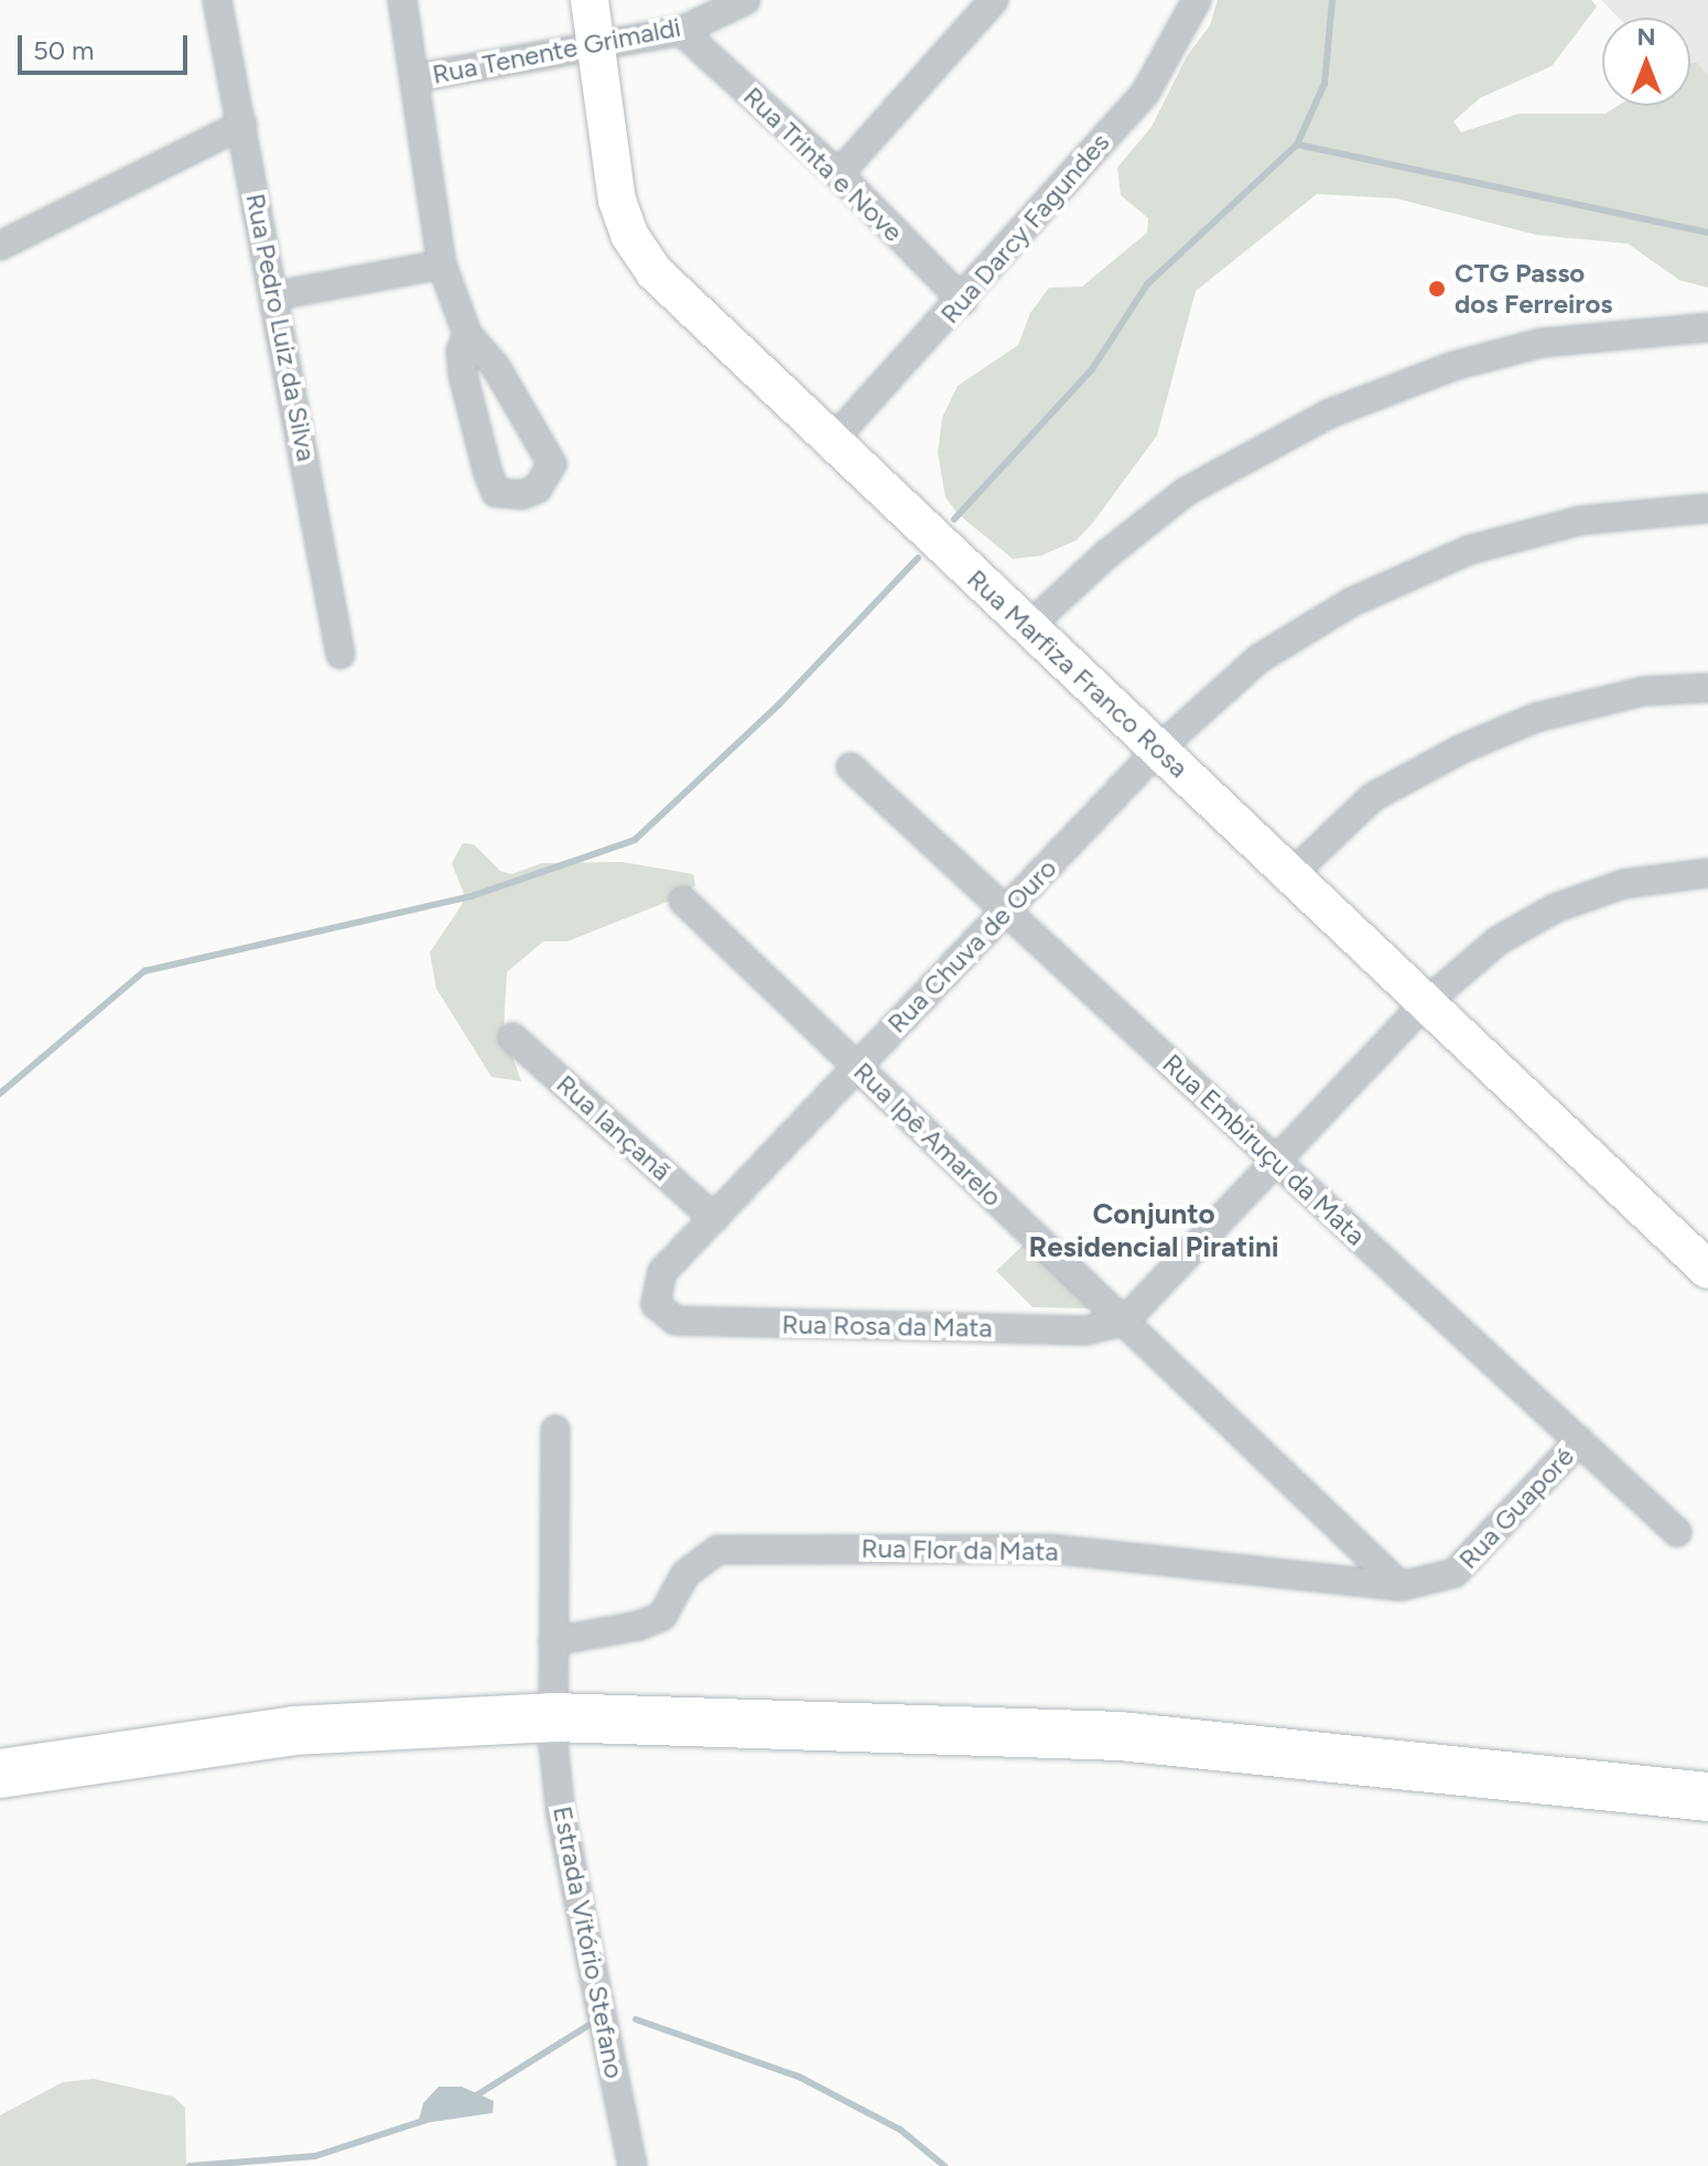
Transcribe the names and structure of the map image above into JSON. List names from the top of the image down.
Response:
{
  "streets": {
    "street": [
      "Rua Tenente Grimaldi",
      "Rua Trinta e Nove",
      "Rua Darcy Fagundes",
      "Rua Pedro Luiz da Silva",
      "Rua Marfiza Franco Rosa",
      "Rua Chuva de Ouro",
      "Rua Iançanã",
      "Rua Ipê Amarelo",
      "Rua Embiruçu da Mata",
      "Rua Rosa da Mata",
      "Rua Guaporé",
      "Rua Flor da Mata",
      "Estrada Vitório Stefano"
    ]
  },
  "crossings": [
    ["Rua Tenente Grimaldi", "Rua Trinta e Nove"],
    ["Rua Tenente Grimaldi", "Rua Marfiza Franco Rosa"],
    ["Rua Trinta e Nove", "Rua Darcy Fagundes"],
    ["Rua Darcy Fagundes", "Rua Marfiza Franco Rosa"],
    ["Rua Marfiza Franco Rosa", "Rua Chuva de Ouro"],
    ["Rua Chuva de Ouro", "Rua Iançanã"],
    ["Rua Chuva de Ouro", "Rua Ipê Amarelo"],
    ["Rua Chuva de Ouro", "Rua Embiruçu da Mata"],
    ["Rua Chuva de Ouro", "Rua Rosa da Mata"],
    ["Rua Ipê Amarelo", "Rua Rosa da Mata"],
    ["Rua Ipê Amarelo", "Rua Guaporé"],
    ["Rua Ipê Amarelo", "Rua Flor da Mata"],
    ["Rua Embiruçu da Mata", "Rua Guaporé"],
    ["Rua Guaporé", "Rua Flor da Mata"]
  ],
  "districts": ["Conjunto Residencial Piratini"],
  "places": ["CTG Passo dos Ferreiros"],
  "scale_bar": "50 m",
  "north": "top"
}
